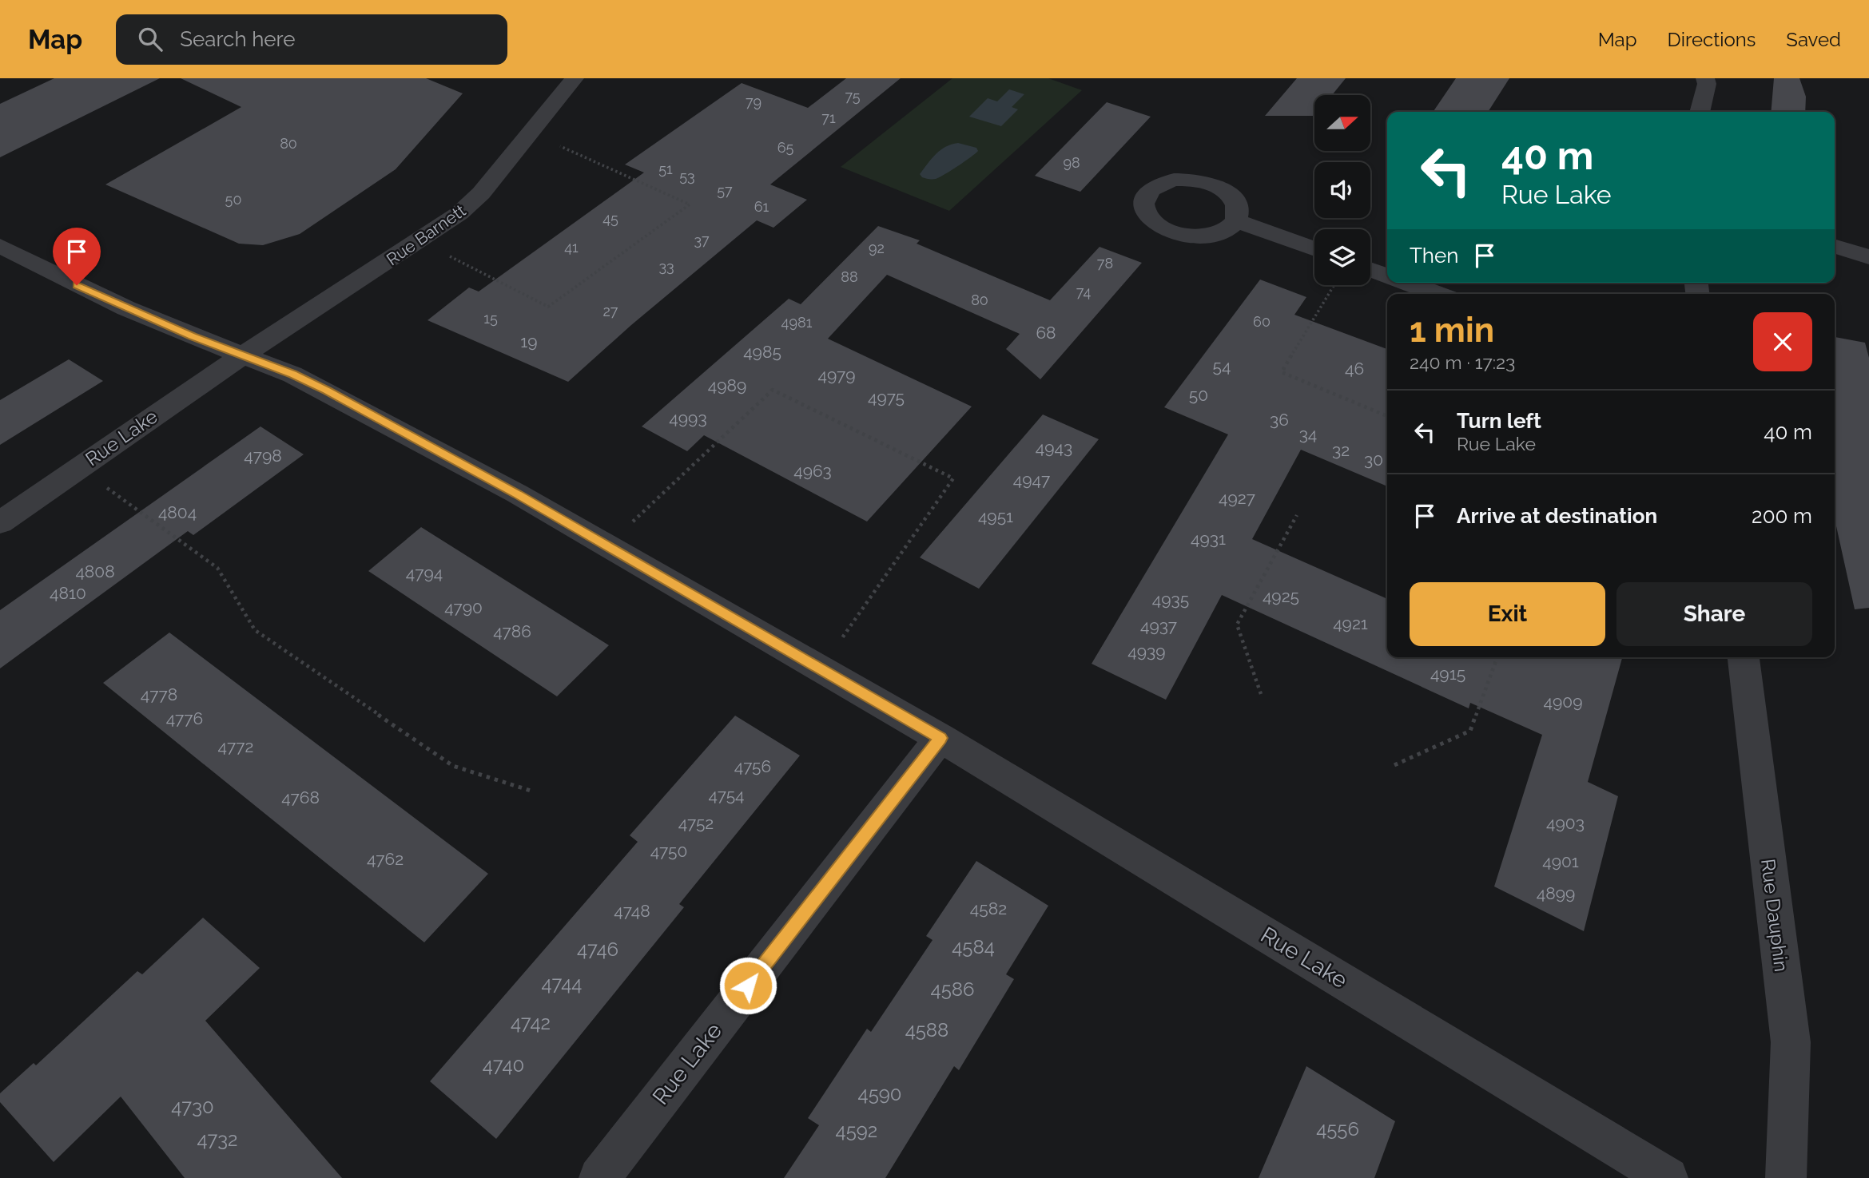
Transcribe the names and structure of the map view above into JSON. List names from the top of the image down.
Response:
{
  "streets": {
    "street": ["Rue Barnett", "Rue Lake", "Rue Dauphin"]
  },
  "crossings": [
    ["Rue Barnett", "Rue Lake"]
  ],
  "house_numbers": [
    "75",
    "79",
    "71",
    "80",
    "65",
    "98",
    "51",
    "53",
    "57",
    "50",
    "61",
    "45",
    "37",
    "41",
    "92",
    "78",
    "33",
    "88",
    "74",
    "80",
    "27",
    "15",
    "60",
    "4981",
    "68",
    "19",
    "4985",
    "54",
    "46",
    "4979",
    "4989",
    "50",
    "4975",
    "4993",
    "36",
    "34",
    "4943",
    "32",
    "4798",
    "30",
    "4963",
    "4947",
    "4927",
    "4804",
    "4951",
    "4931",
    "4808",
    "4794",
    "4810",
    "4925",
    "4935",
    "4790",
    "4921",
    "4937",
    "4786",
    "4939",
    "4915",
    "4778",
    "4909",
    "4776",
    "4772",
    "4756",
    "4754",
    "4768",
    "4752",
    "4903",
    "4750",
    "4762",
    "4901",
    "4899",
    "4582",
    "4748",
    "4584",
    "4746",
    "4744",
    "4586",
    "4742",
    "4588",
    "4740",
    "4590",
    "4730",
    "4556",
    "4592",
    "4732"
  ],
  "north": "right",
  "page": {
    "header": "Map",
    "search": "Search here",
    "nav": ["Map", "Directions", "Saved"],
    "turn": ["40 m", "Rue Lake"],
    "then": "Then",
    "heading": ["1 min", "240 m · 17:23"],
    "list": [
      {
        "name": "Turn left",
        "note": "Rue Lake",
        "value": "40 m"
      },
      {
        "name": "Arrive at destination",
        "value": "200 m"
      }
    ],
    "buttons": ["Exit", "Share"]
  }
}
